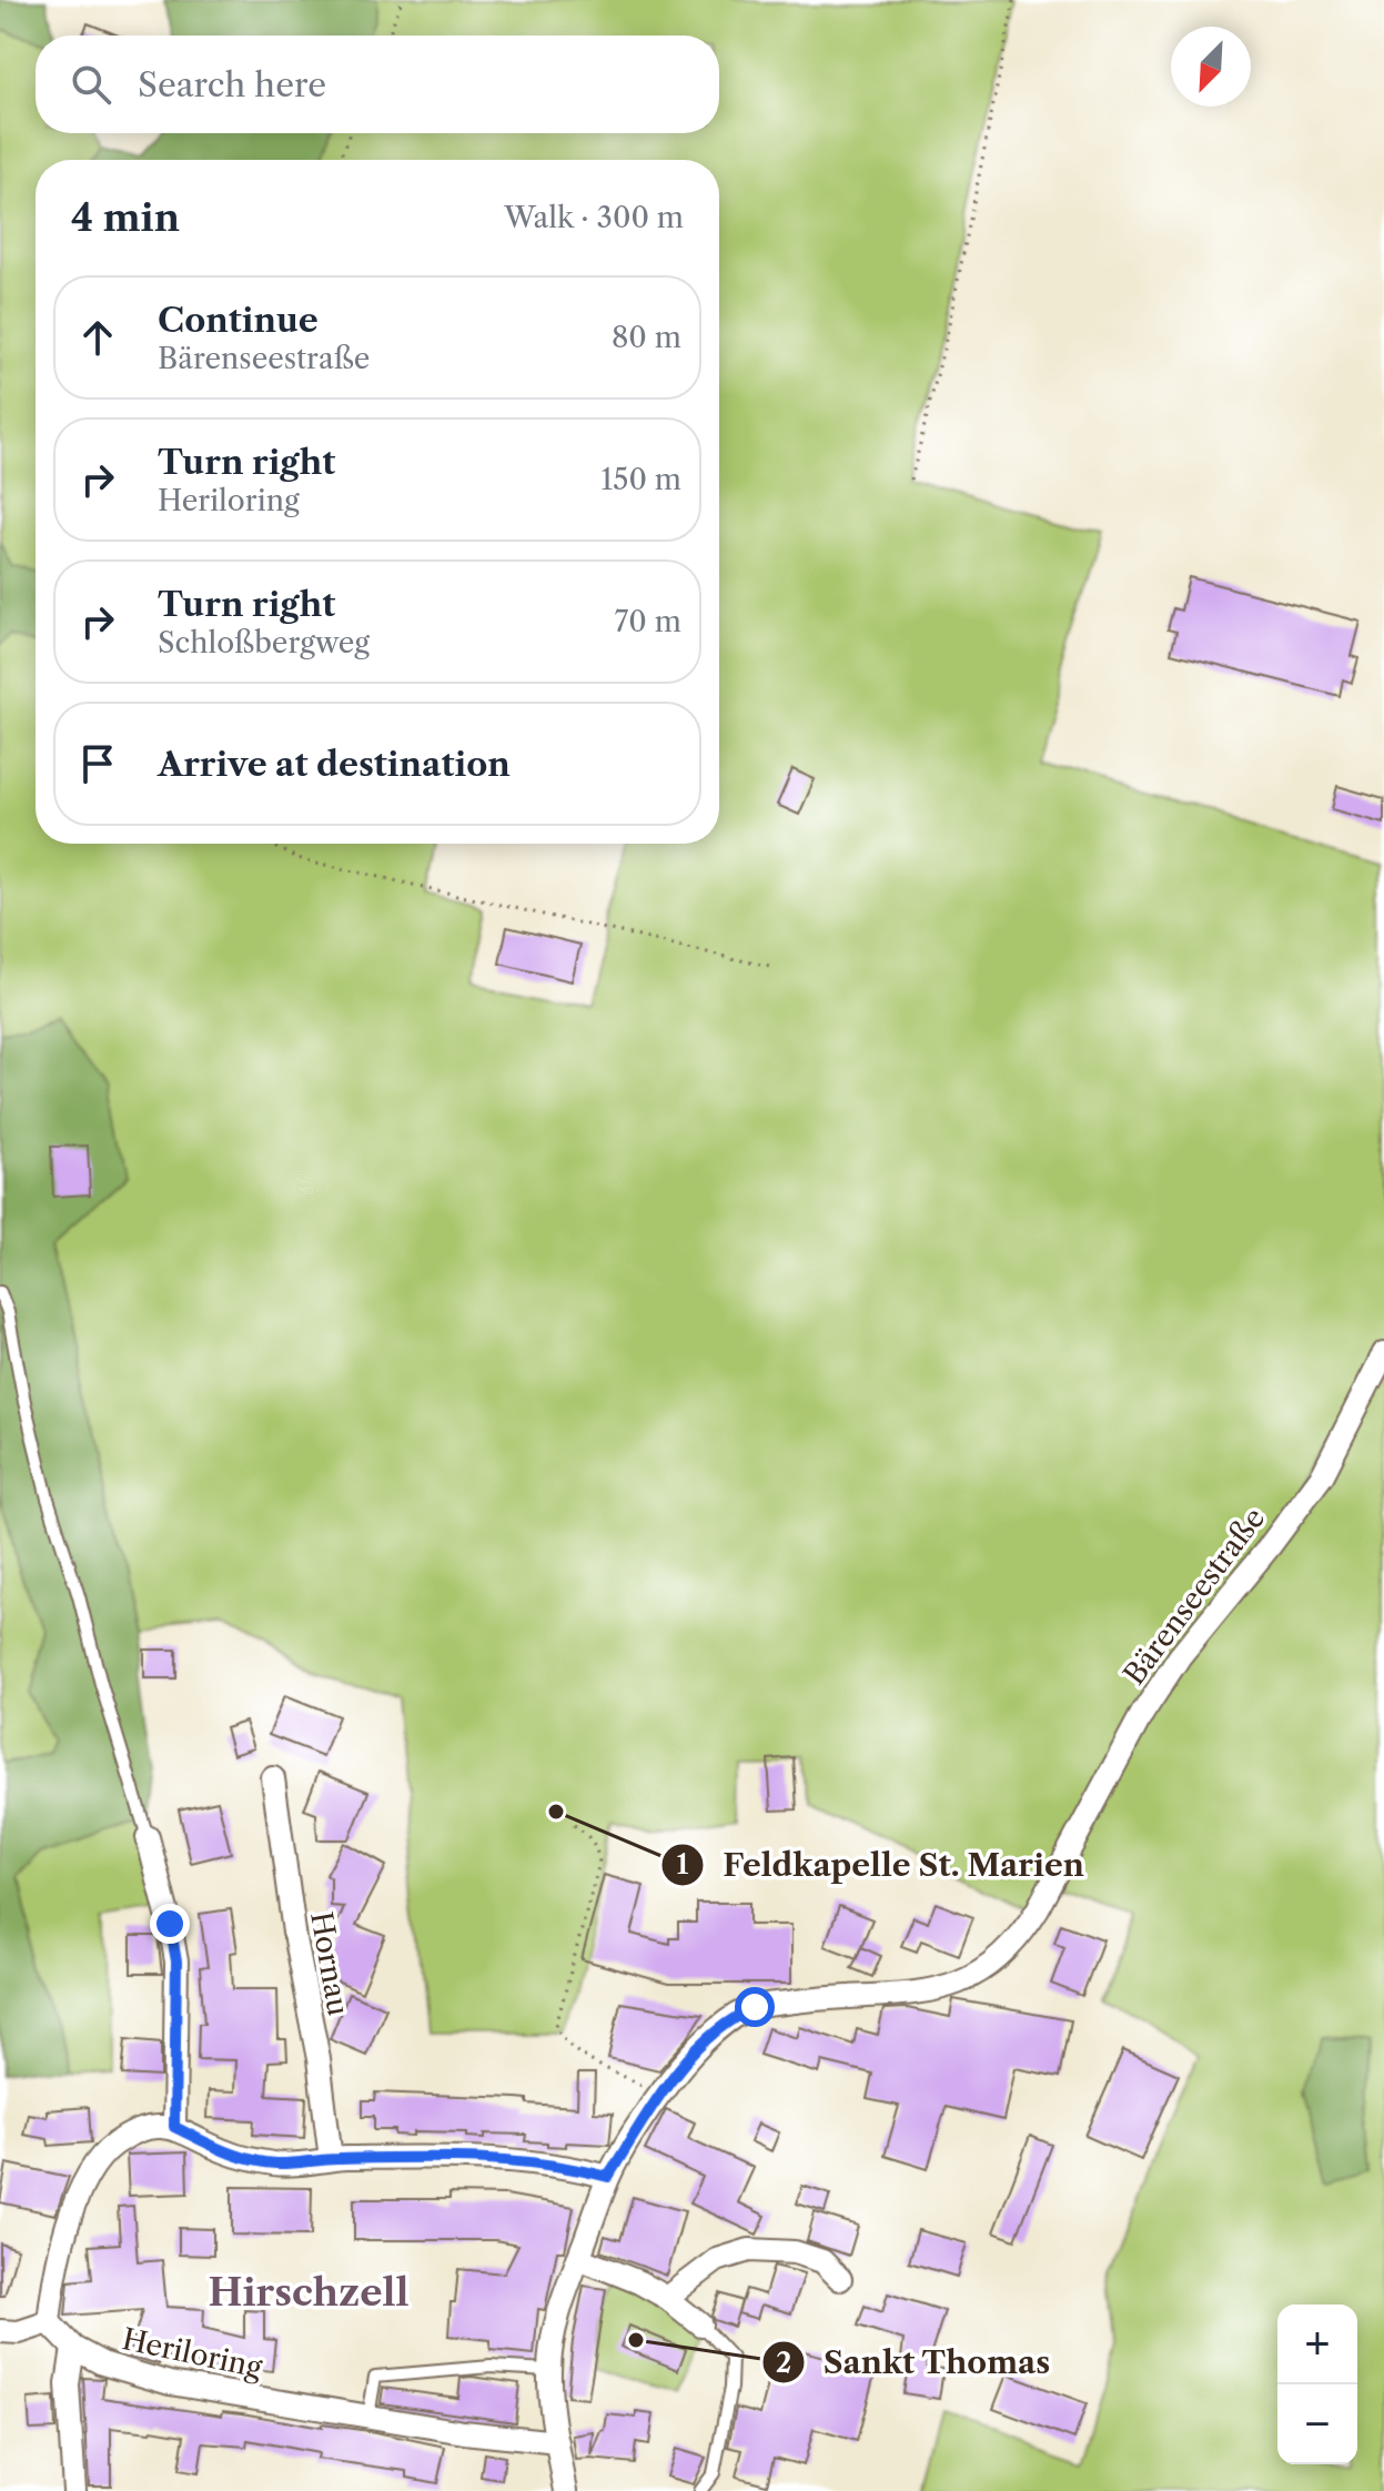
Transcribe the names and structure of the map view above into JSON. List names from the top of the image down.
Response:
{
  "streets": {
    "street": ["Bärenseestraße", "Hornau", "Heriloring"]
  },
  "crossings": [
    ["Bärenseestraße", "Heriloring"]
  ],
  "districts": ["Hirschzell"],
  "places": ["Feldkapelle St. Marien", "Sankt Thomas"],
  "north": "bottom left",
  "page": {
    "search": "Search here",
    "heading": ["4 min", "Walk · 300 m"],
    "list": [
      ["Continue", "Bärenseestraße", "80 m"],
      ["Turn right", "Heriloring", "150 m"],
      ["Turn right", "Schloßbergweg", "70 m"],
      "Arrive at destination"
    ],
    "map_buttons": ["+", "−"]
  }
}
